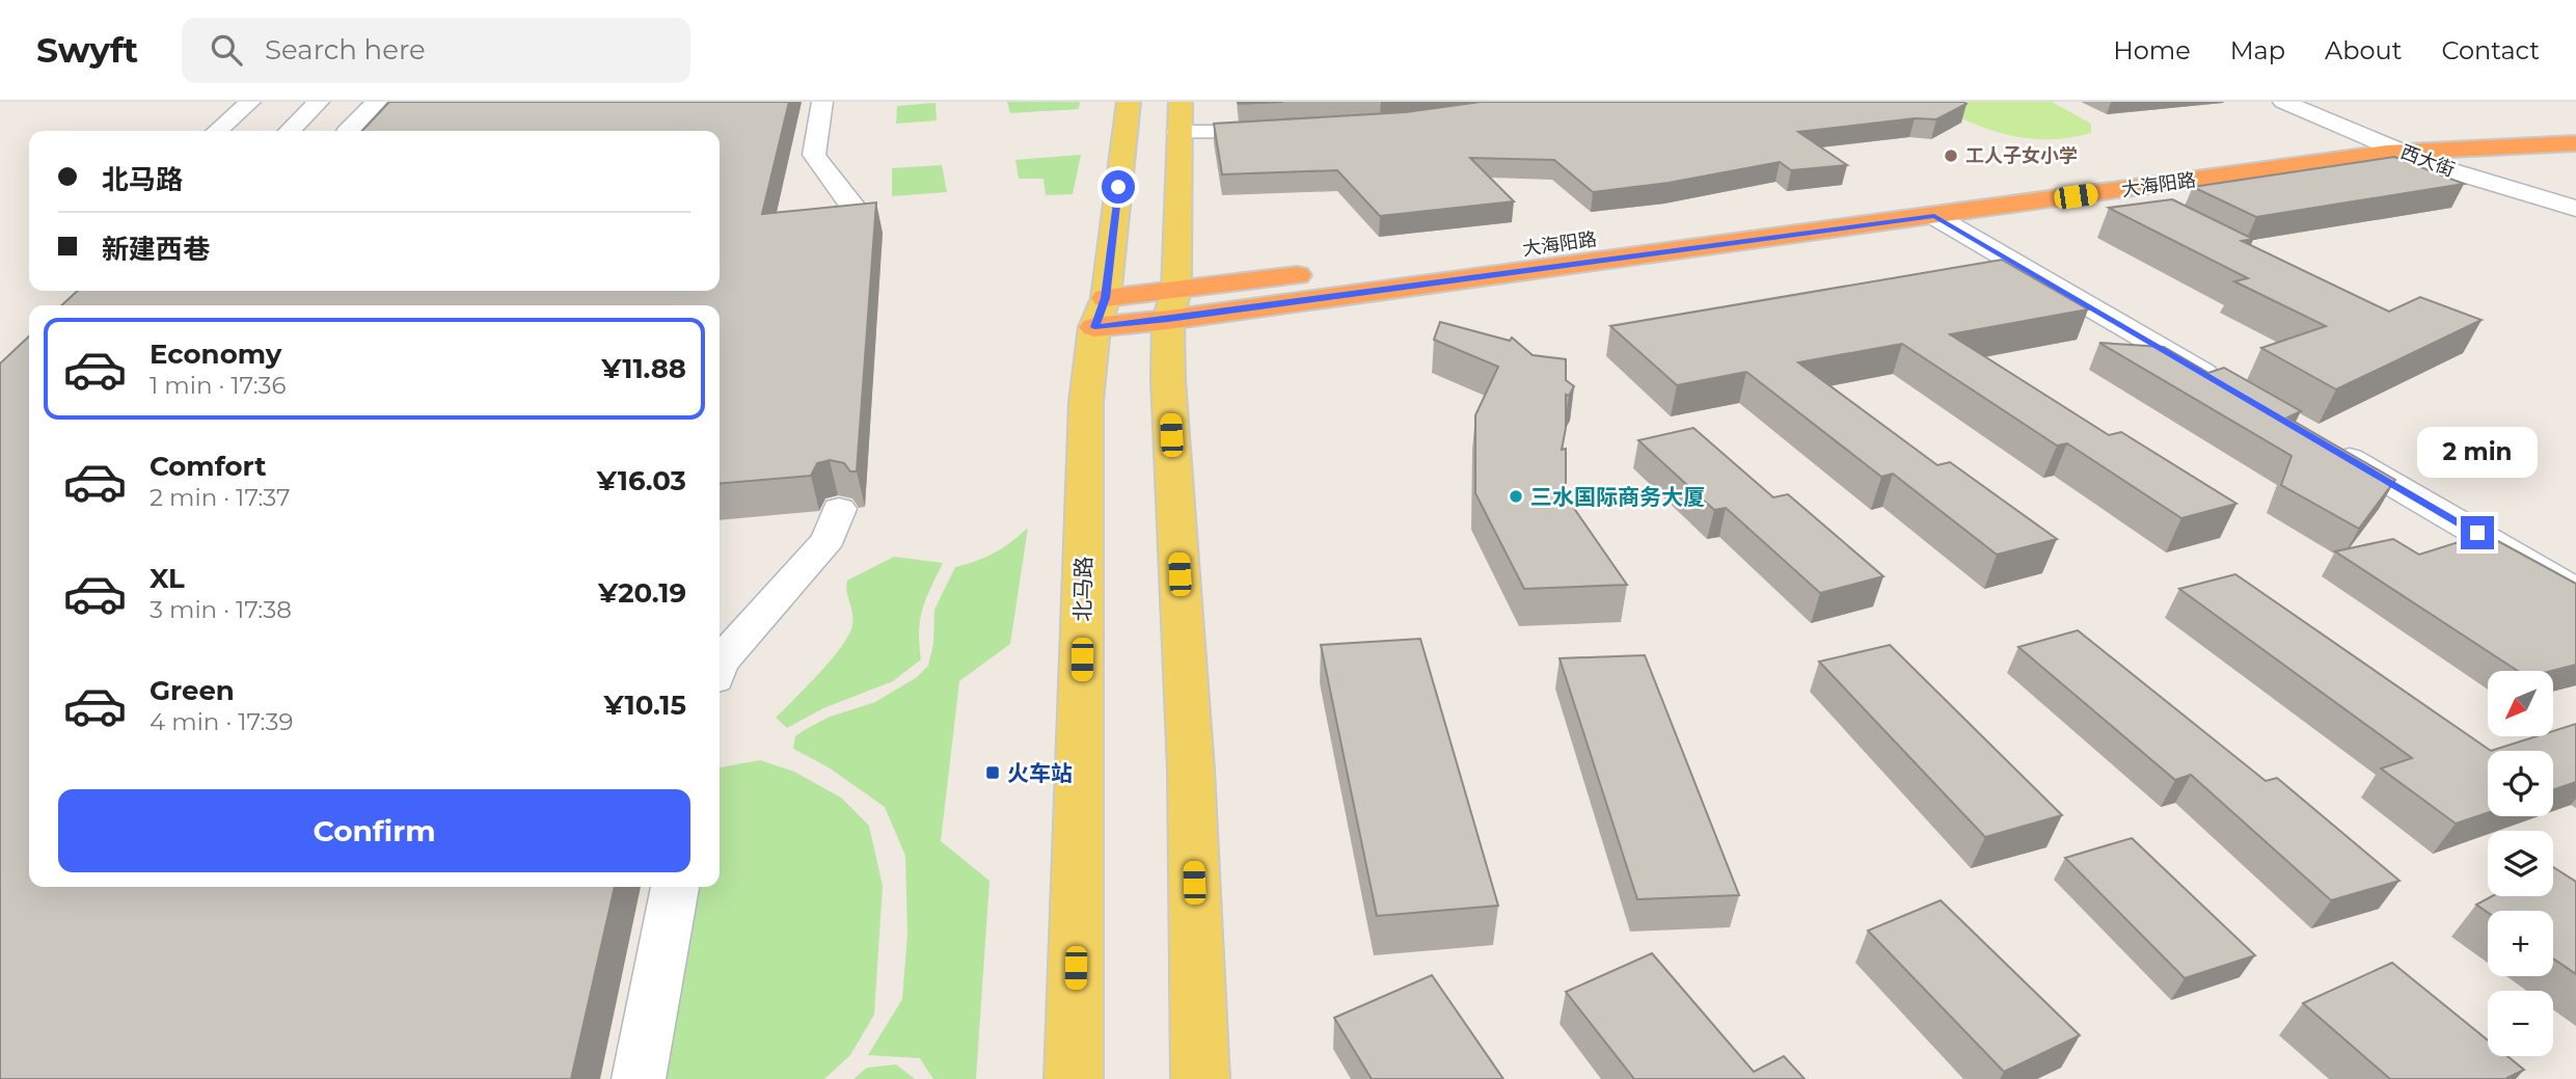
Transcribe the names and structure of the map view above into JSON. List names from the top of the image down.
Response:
{
  "streets": {
    "highway": ["大海阳路"],
    "main road": ["北马路"],
    "street": ["西大街"]
  },
  "crossings": [
    ["西大街", "大海阳路"],
    ["大海阳路", "北马路"]
  ],
  "places": {
    "other": ["工人子女小学", "三水国际商务大厦"],
    "transit": ["火车站"]
  },
  "north": "bottom left",
  "page": {
    "header": "Swyft",
    "search": "Search here",
    "nav": [
      "Home",
      "Map",
      "About",
      "Contact"
    ],
    "banner": ["北马路", "新建西巷"],
    "list": [
      {
        "name": "Economy",
        "note": "1 min · 17:36",
        "value": "¥11.88"
      },
      {
        "name": "Comfort",
        "note": "2 min · 17:37",
        "value": "¥16.03"
      },
      {
        "name": "XL",
        "note": "3 min · 17:38",
        "value": "¥20.19"
      },
      {
        "name": "Green",
        "note": "4 min · 17:39",
        "value": "¥10.15"
      }
    ],
    "bubble": "2 min",
    "map_buttons": ["+", "−"],
    "buttons": "Confirm"
  }
}
